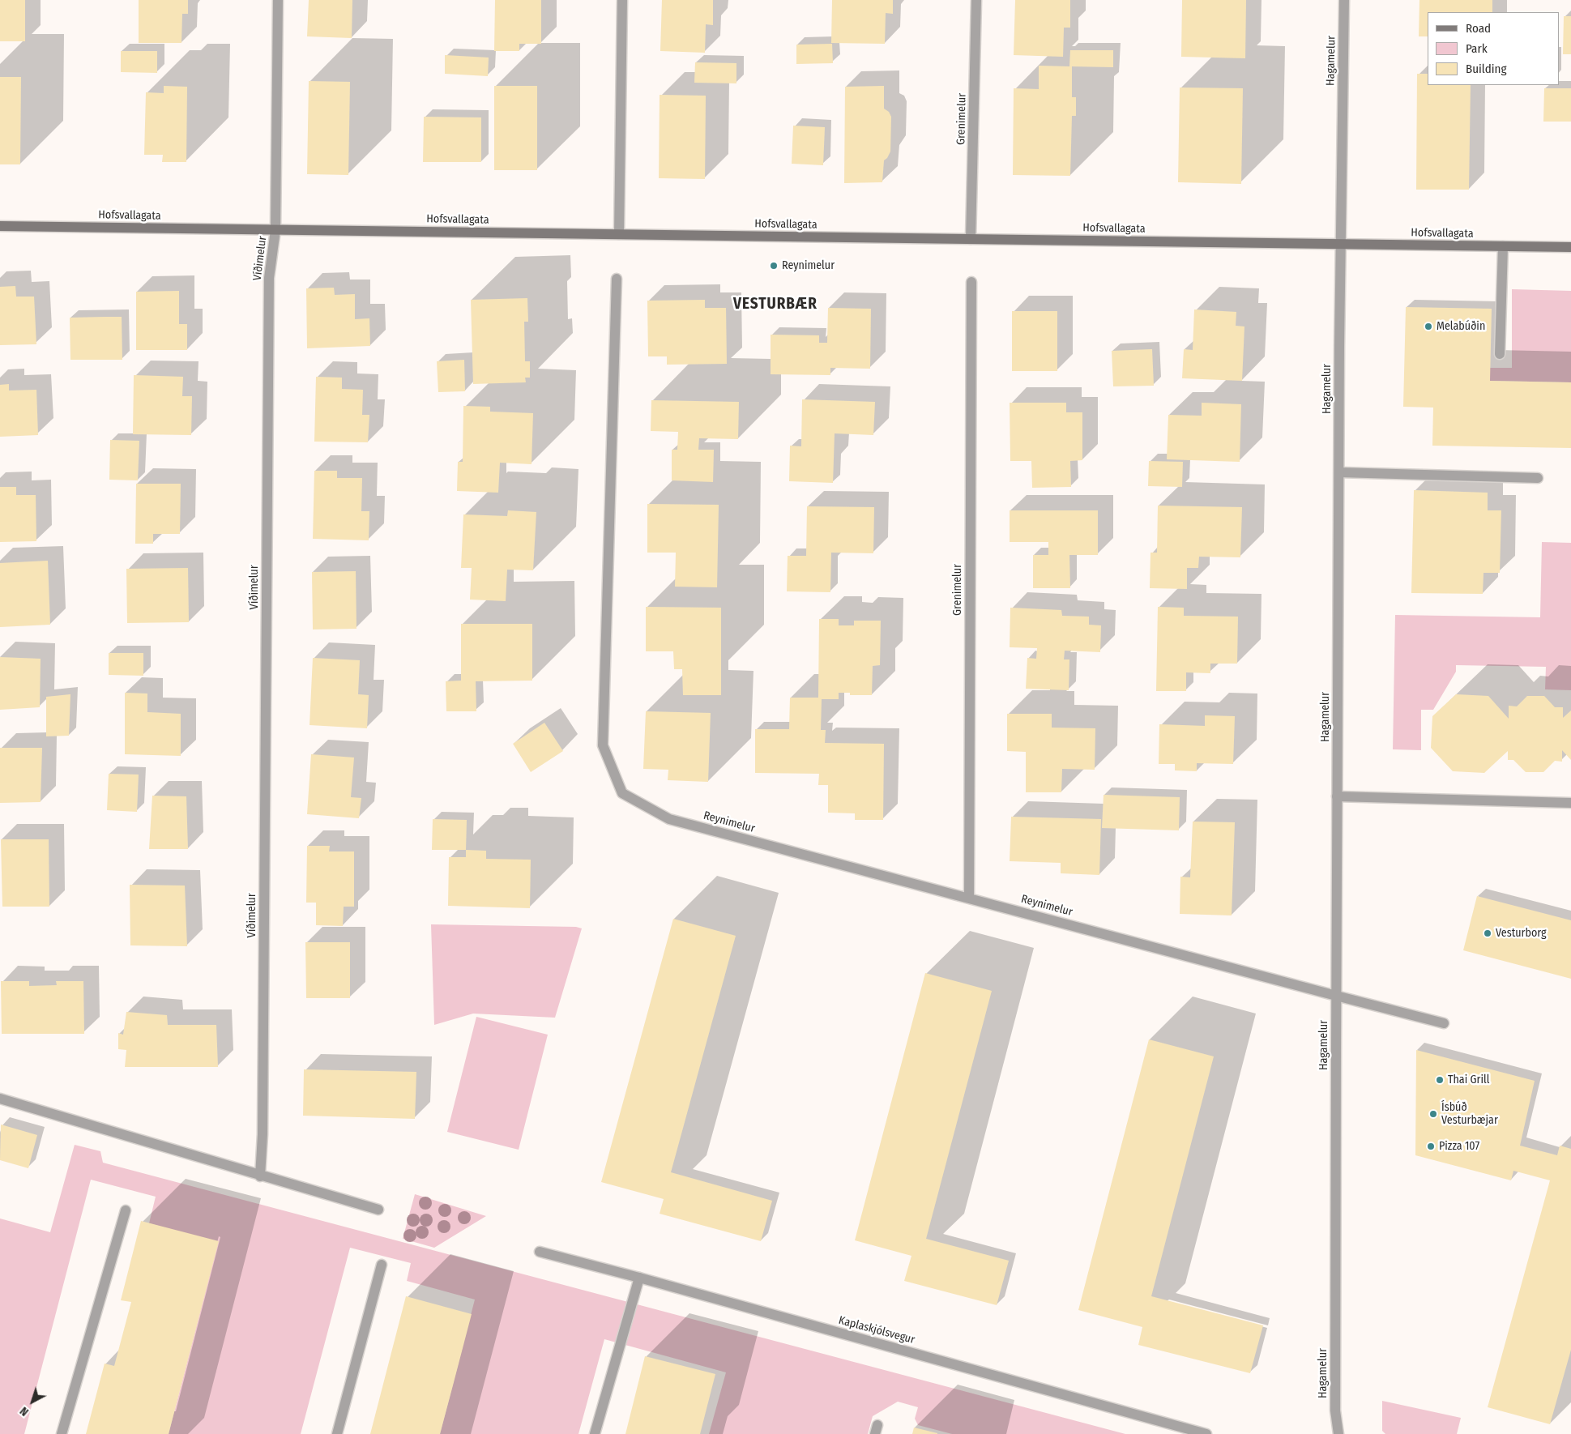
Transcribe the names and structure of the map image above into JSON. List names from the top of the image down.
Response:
{
  "streets": {
    "street": [
      "Hagamelur",
      "Grenimelur",
      "Hofsvallagata",
      "Víðimelur",
      "Reynimelur",
      "Kaplaskjólsvegur"
    ]
  },
  "crossings": [
    ["Hagamelur", "Hofsvallagata"],
    ["Hagamelur", "Reynimelur"],
    ["Grenimelur", "Hofsvallagata"],
    ["Grenimelur", "Reynimelur"],
    ["Hofsvallagata", "Víðimelur"]
  ],
  "districts": ["VESTURBÆR"],
  "places": [
    "Reynimelur",
    "Melabúðin",
    "Vesturborg",
    "Thai Grill",
    "Ísbúð Vesturbæjar",
    "Pizza 107"
  ],
  "legend": ["Road", "Park", "Building"],
  "north": "bottom left"
}
